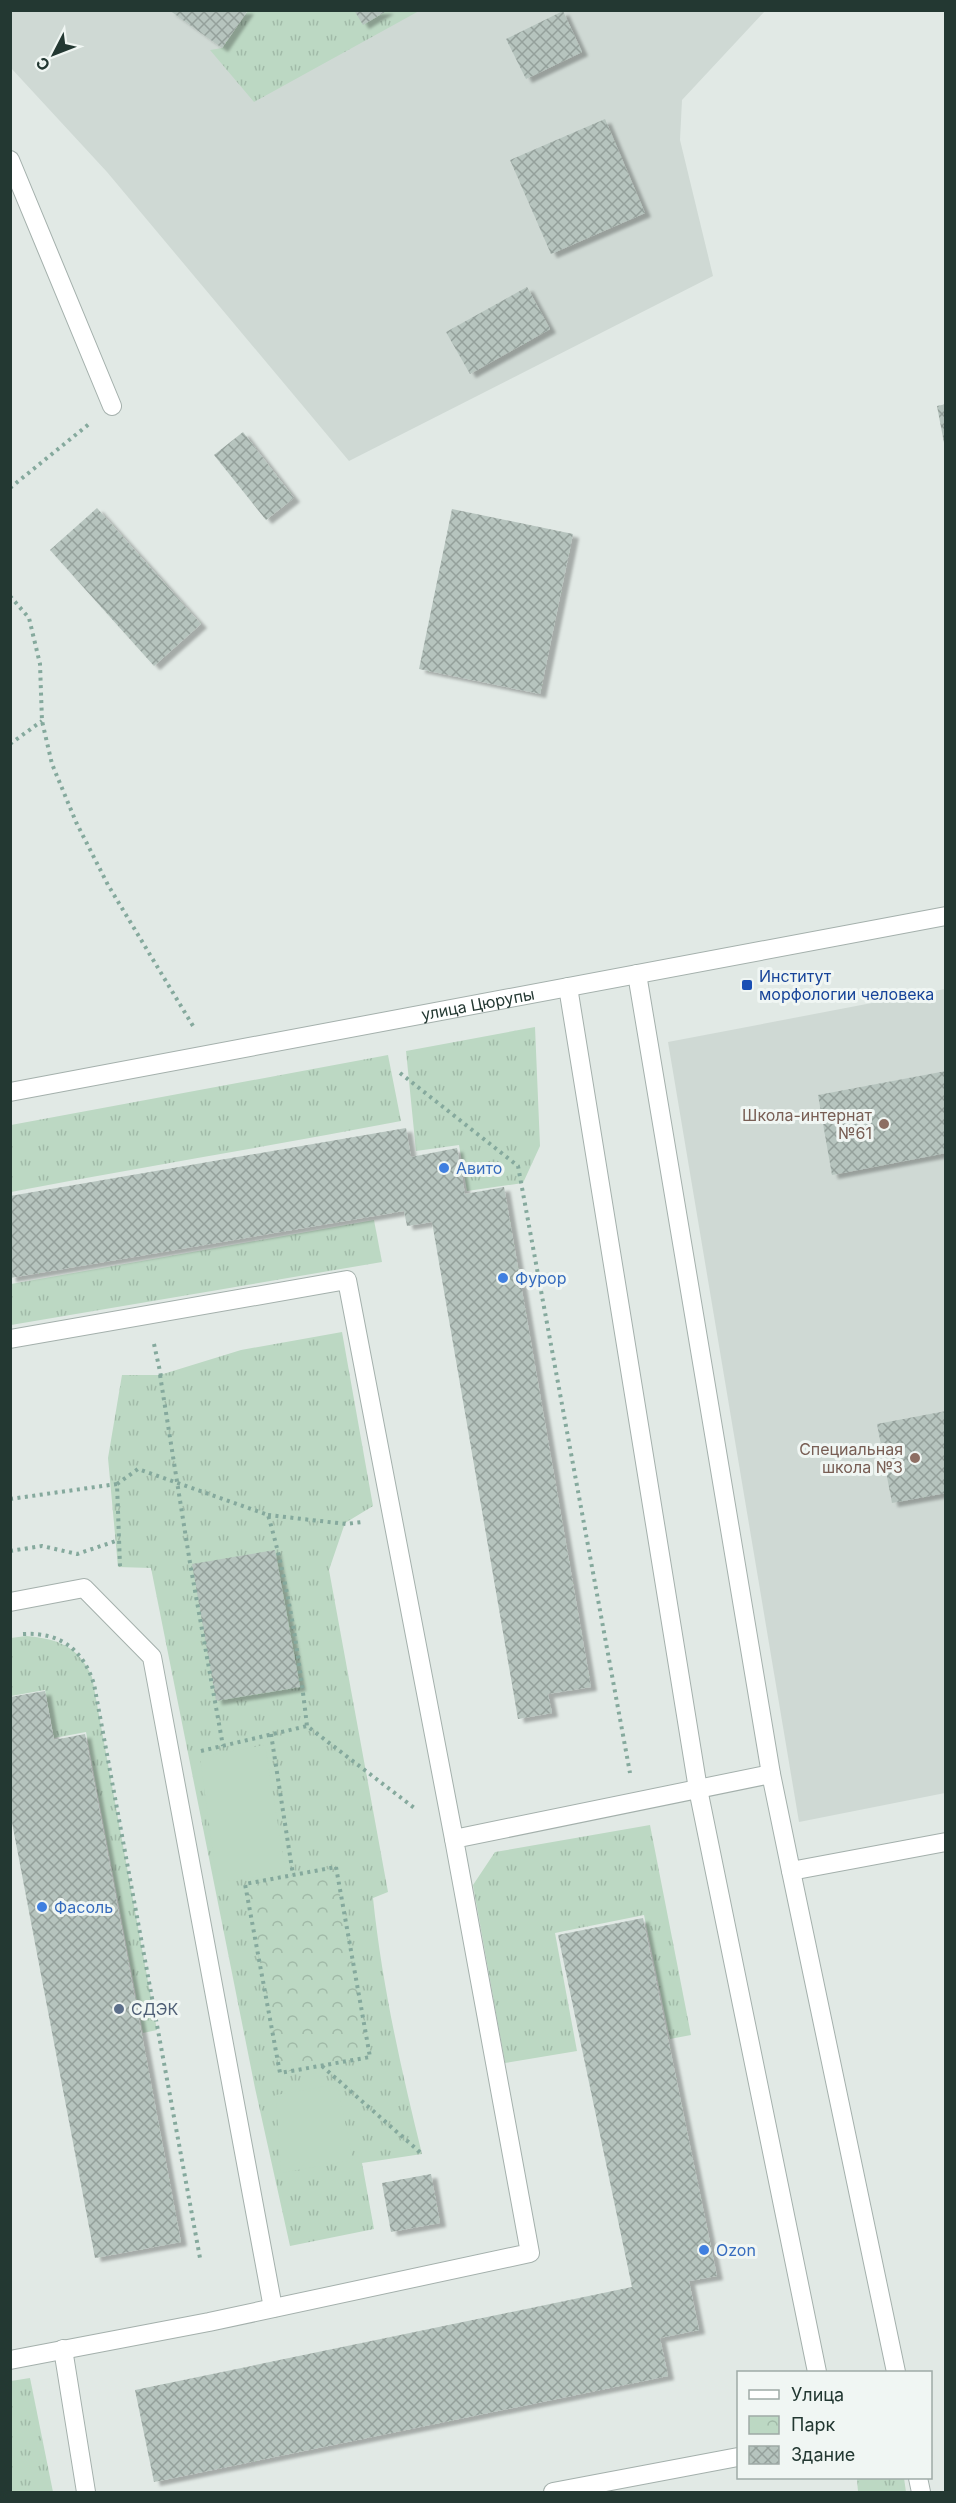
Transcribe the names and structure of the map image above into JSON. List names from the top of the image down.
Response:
{
  "streets": {
    "street": ["улица Цюрупы"]
  },
  "places": {
    "transit": ["Институт морфологии человека"],
    "other": [
      "Школа-интернат №61",
      "Авито",
      "Фурор",
      "Специальная школа №3",
      "Фасоль",
      "СДЭК",
      "Ozon"
    ]
  },
  "legend": ["Улица", "Парк", "Здание"],
  "north": "bottom left"
}
